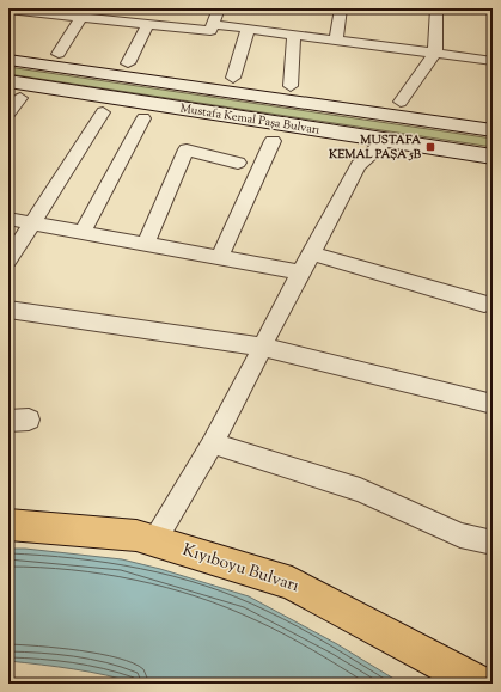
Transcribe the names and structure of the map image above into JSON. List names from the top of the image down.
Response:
{
  "streets": {
    "main road": ["Mustafa Kemal Paşa Bulvarı", "Kıyıboyu Bulvarı"]
  },
  "places": {
    "transit": ["MUSTAFA KEMAL PAŞA 5B"]
  }
}
